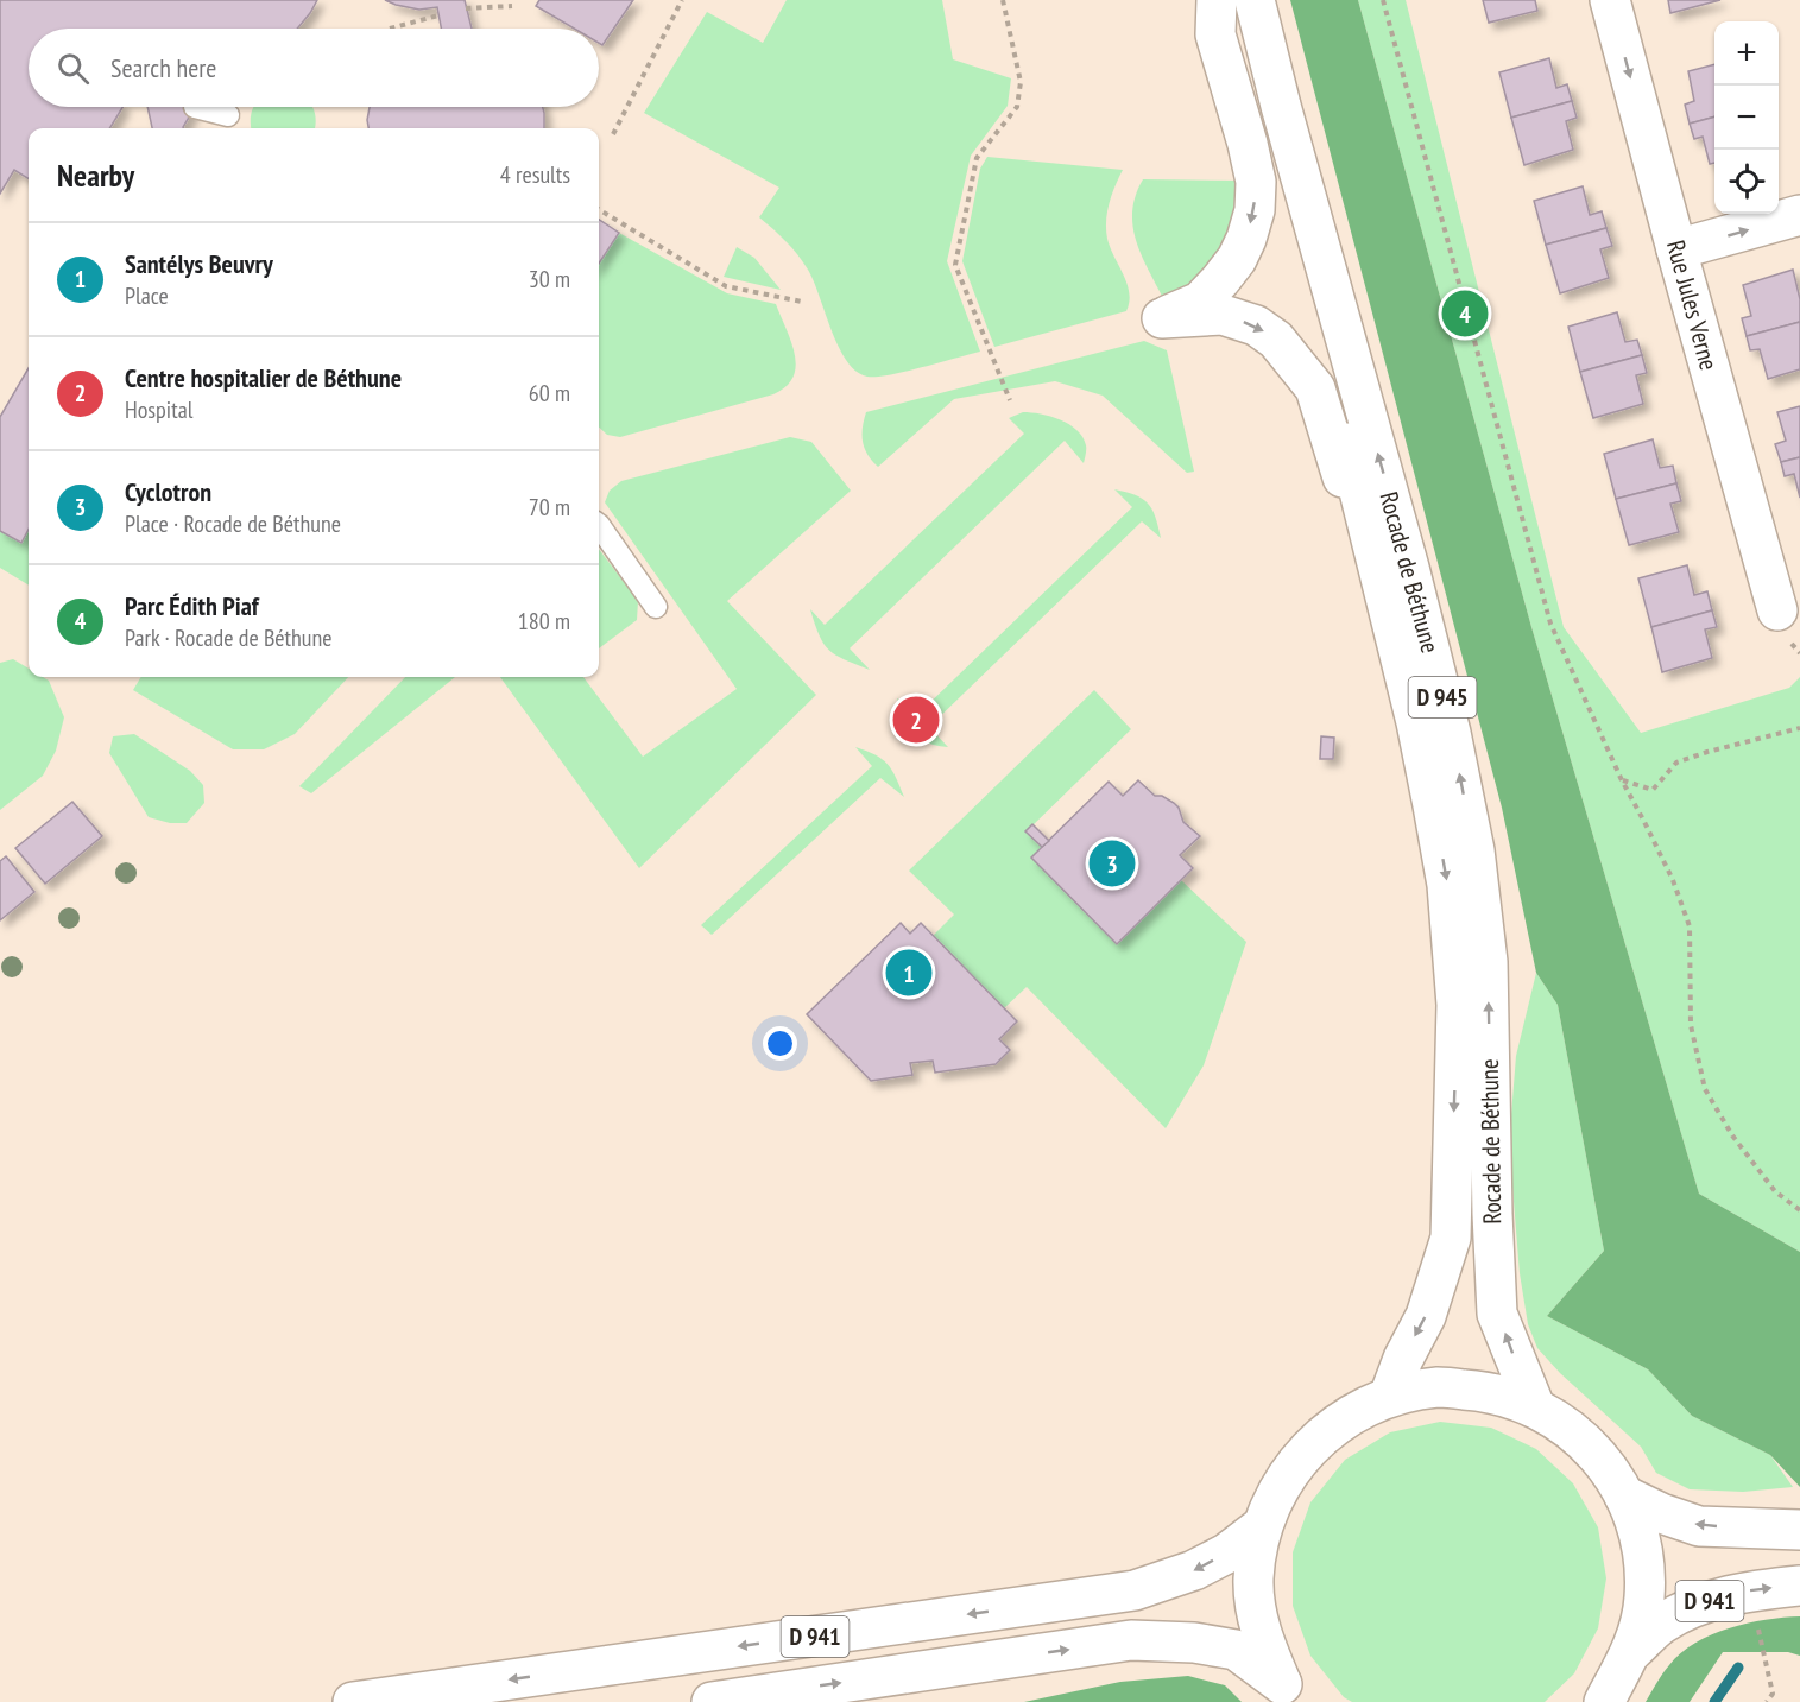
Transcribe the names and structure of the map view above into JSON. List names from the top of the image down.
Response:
{
  "streets": {
    "main road": [
      "Rue Jules Verne",
      "Rocade de Béthune",
      "D 945",
      "D 941"
    ]
  },
  "one_way": ["Rue Jules Verne"],
  "page": {
    "map_buttons": ["+", "−"],
    "search": "Search here",
    "heading": ["Nearby", "4 results"],
    "list": [
      {
        "mark": "1",
        "name": "Santélys Beuvry",
        "note": "Place",
        "value": "30 m"
      },
      {
        "mark": "2",
        "name": "Centre hospitalier de Béthune",
        "note": "Hospital",
        "value": "60 m"
      },
      {
        "mark": "3",
        "name": "Cyclotron",
        "note": "Place · Rocade de Béthune",
        "value": "70 m"
      },
      {
        "mark": "4",
        "name": "Parc Édith Piaf",
        "note": "Park · Rocade de Béthune",
        "value": "180 m"
      }
    ],
    "pins": [
      "4",
      "2",
      "3",
      "1"
    ]
  }
}
